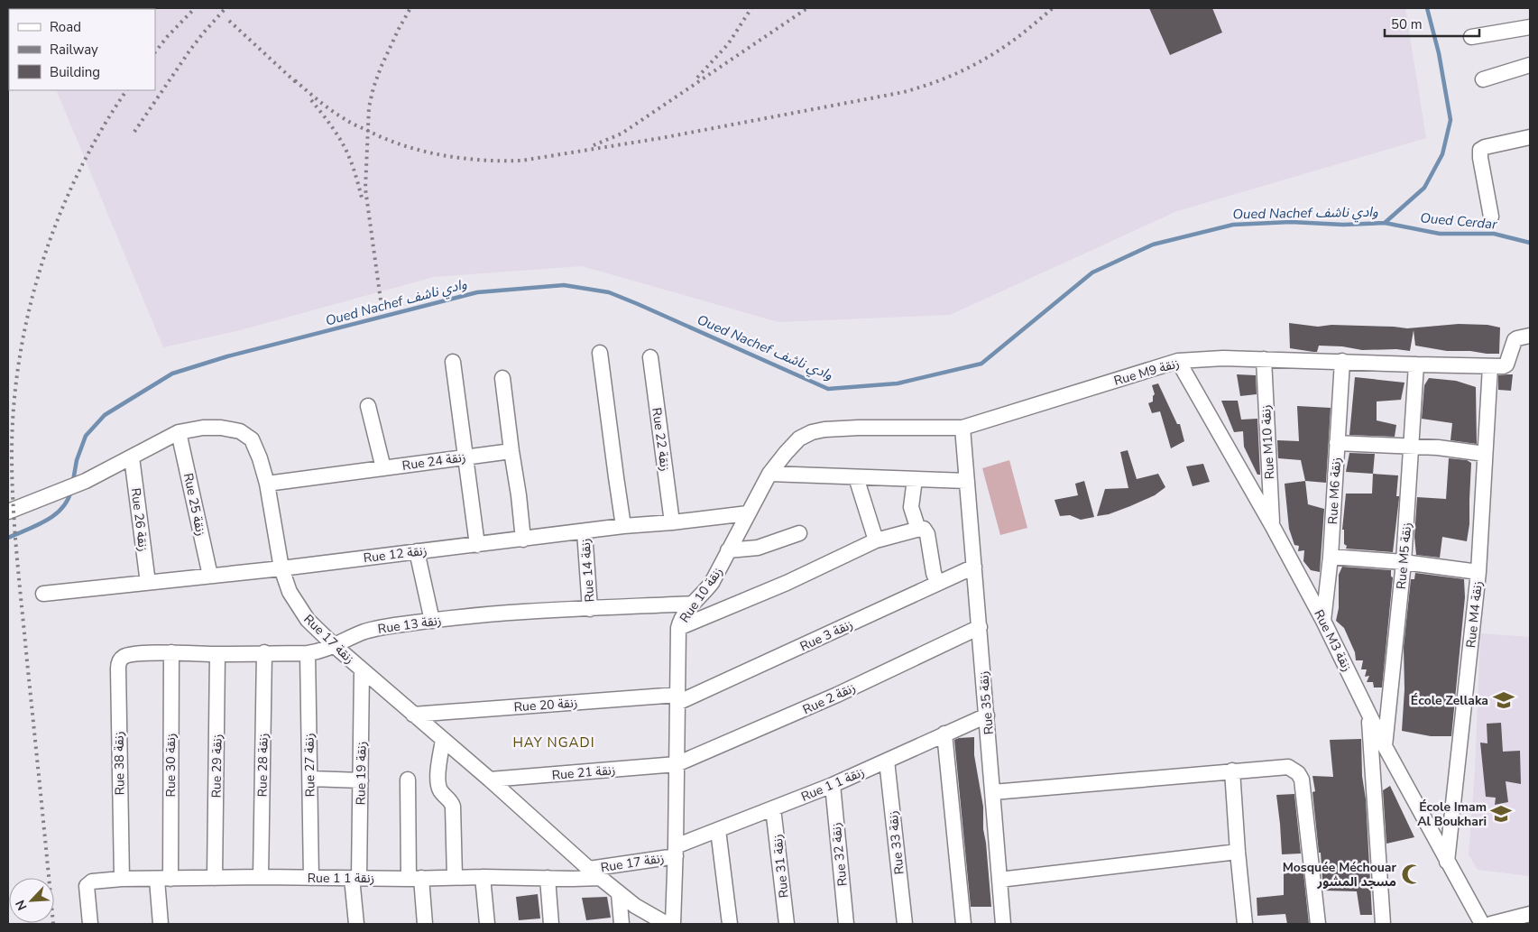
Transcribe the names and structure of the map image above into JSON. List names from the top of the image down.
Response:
{
  "streets": {
    "street": [
      "Rue M9 زنقة",
      "Rue 22 زنقة",
      "Rue M10 زنقة",
      "Rue 24 زنقة",
      "Rue M6 زنقة",
      "Rue 25 زنقة",
      "Rue 26 زنقة",
      "Rue 12 زنقة",
      "Rue M5 زنقة",
      "Rue 14 زنقة",
      "Rue 10 زنقة",
      "Rue M4 زنقة",
      "Rue 13 زنقة",
      "Rue 3 زنقة",
      "Rue 17 زنقة",
      "Rue M3 زنقة",
      "Rue 2 زنقة",
      "Rue 35 زنقة",
      "Rue 20 زنقة",
      "Rue 38 زنقة",
      "Rue 30 زنقة",
      "Rue 28 زنقة",
      "Rue 27 زنقة",
      "Rue 29 زنقة",
      "Rue 21 زنقة",
      "Rue 19 زنقة",
      "Rue 1 زنقة 1",
      "Rue 33 زنقة",
      "Rue 32 زنقة",
      "Rue 31 زنقة"
    ]
  },
  "crossings": [
    ["Rue M9 زنقة", "Rue M10 زنقة"],
    ["Rue M9 زنقة", "Rue M6 زنقة"],
    ["Rue M9 زنقة", "Rue M5 زنقة"],
    ["Rue M9 زنقة", "Rue 10 زنقة"],
    ["Rue M9 زنقة", "Rue M4 زنقة"],
    ["Rue M9 زنقة", "Rue M3 زنقة"],
    ["Rue M9 زنقة", "Rue 35 زنقة"],
    ["Rue 22 زنقة", "Rue 12 زنقة"],
    ["Rue M10 زنقة", "Rue M3 زنقة"],
    ["Rue 24 زنقة", "Rue 17 زنقة"],
    ["Rue M6 زنقة", "Rue M3 زنقة"],
    ["Rue 25 زنقة", "Rue 12 زنقة"],
    ["Rue 25 زنقة", "Rue 17 زنقة"],
    ["Rue 26 زنقة", "Rue 12 زنقة"],
    ["Rue 26 زنقة", "Rue 17 زنقة"],
    ["Rue 12 زنقة", "Rue 14 زنقة"],
    ["Rue 12 زنقة", "Rue 10 زنقة"],
    ["Rue 12 زنقة", "Rue 17 زنقة"],
    ["Rue M5 زنقة", "Rue M3 زنقة"],
    ["Rue 14 زنقة", "Rue 13 زنقة"],
    ["Rue 10 زنقة", "Rue 13 زنقة"],
    ["Rue 10 زنقة", "Rue 3 زنقة"],
    ["Rue 10 زنقة", "Rue 17 زنقة"],
    ["Rue 10 زنقة", "Rue 2 زنقة"],
    ["Rue 10 زنقة", "Rue 20 زنقة"],
    ["Rue 10 زنقة", "Rue 21 زنقة"],
    ["Rue 10 زنقة", "Rue 1 زنقة 1"],
    ["Rue M4 زنقة", "Rue M3 زنقة"],
    ["Rue 13 زنقة", "Rue 17 زنقة"],
    ["Rue 13 زنقة", "Rue 38 زنقة"],
    ["Rue 13 زنقة", "Rue 30 زنقة"],
    ["Rue 13 زنقة", "Rue 28 زنقة"],
    ["Rue 13 زنقة", "Rue 27 زنقة"],
    ["Rue 13 زنقة", "Rue 29 زنقة"],
    ["Rue 3 زنقة", "Rue 35 زنقة"],
    ["Rue 3 زنقة", "Rue 20 زنقة"],
    ["Rue 17 زنقة", "Rue 20 زنقة"],
    ["Rue 17 زنقة", "Rue 21 زنقة"],
    ["Rue 17 زنقة", "Rue 19 زنقة"],
    ["Rue 17 زنقة", "Rue 1 زنقة 1"],
    ["Rue 2 زنقة", "Rue 35 زنقة"],
    ["Rue 2 زنقة", "Rue 21 زنقة"],
    ["Rue 35 زنقة", "Rue 1 زنقة 1"],
    ["Rue 38 زنقة", "Rue 1 زنقة 1"],
    ["Rue 30 زنقة", "Rue 1 زنقة 1"],
    ["Rue 28 زنقة", "Rue 1 زنقة 1"],
    ["Rue 27 زنقة", "Rue 1 زنقة 1"],
    ["Rue 29 زنقة", "Rue 1 زنقة 1"],
    ["Rue 19 زنقة", "Rue 1 زنقة 1"],
    ["Rue 1 زنقة 1", "Rue 33 زنقة"],
    ["Rue 1 زنقة 1", "Rue 32 زنقة"],
    ["Rue 1 زنقة 1", "Rue 31 زنقة"]
  ],
  "districts": ["HAY NGADI"],
  "water": ["Oued Nachef وادي ناشف", "Oued Cerdar"],
  "places": {
    "school or university": ["École Zellaka", "École Imam Al Boukhari"],
    "mosque": ["Mosquée Méchouar مسجد المشور"]
  },
  "legend": ["Road", "Railway", "Building"],
  "scale_bar": "50 m",
  "north": "bottom left"
}
